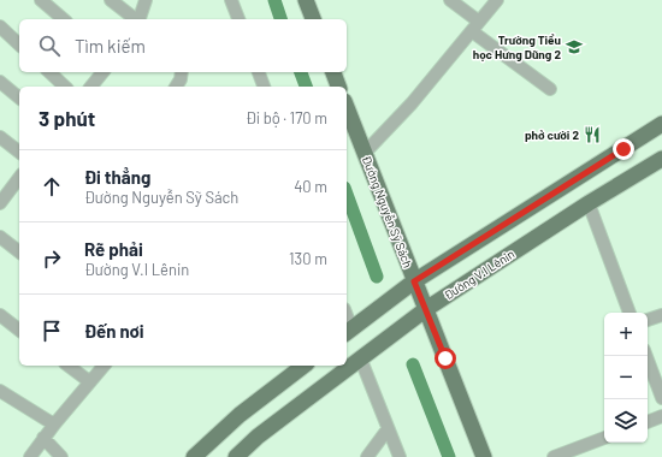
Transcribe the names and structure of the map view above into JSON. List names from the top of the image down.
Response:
{
  "streets": {
    "main road": ["Đường Nguyễn Sỹ Sách", "Đường V.I Lênin"]
  },
  "crossings": [
    ["Đường Nguyễn Sỹ Sách", "Đường V.I Lênin"]
  ],
  "places": {
    "school or university": ["Trường Tiểu học Hưng Dũng 2"],
    "restaurant": ["phở cười 2"]
  },
  "page": {
    "search": "Tìm kiếm",
    "heading": ["3 phút", "Đi bộ · 170 m"],
    "list": [
      ["Đi thẳng", "Đường Nguyễn Sỹ Sách", "40 m"],
      ["Rẽ phải", "Đường V.I Lênin", "130 m"],
      "Đến nơi"
    ],
    "map_buttons": ["+", "−"]
  }
}
